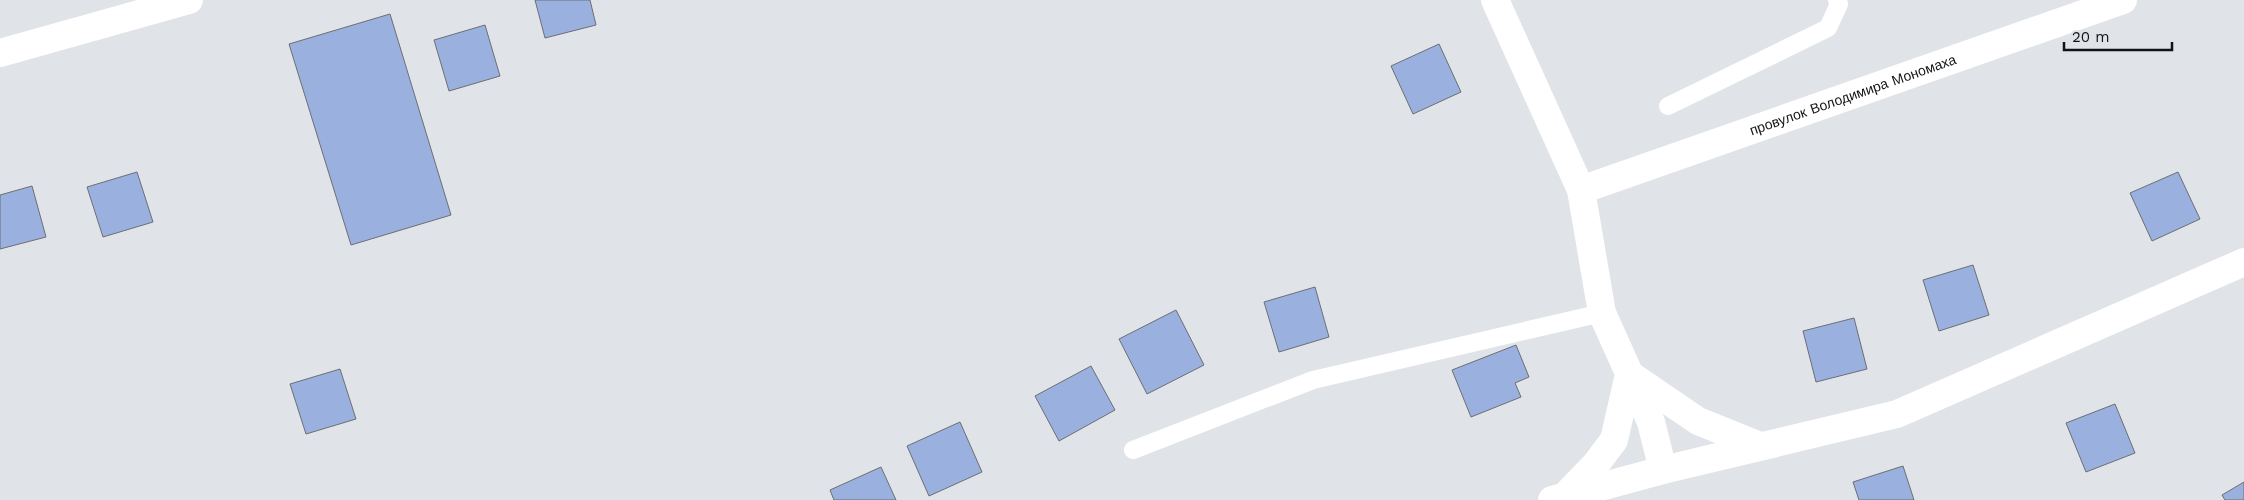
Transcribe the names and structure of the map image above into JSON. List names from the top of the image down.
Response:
{
  "streets": {
    "street": ["провулок Володимира Мономаха"]
  },
  "scale_bar": "20 m"
}
